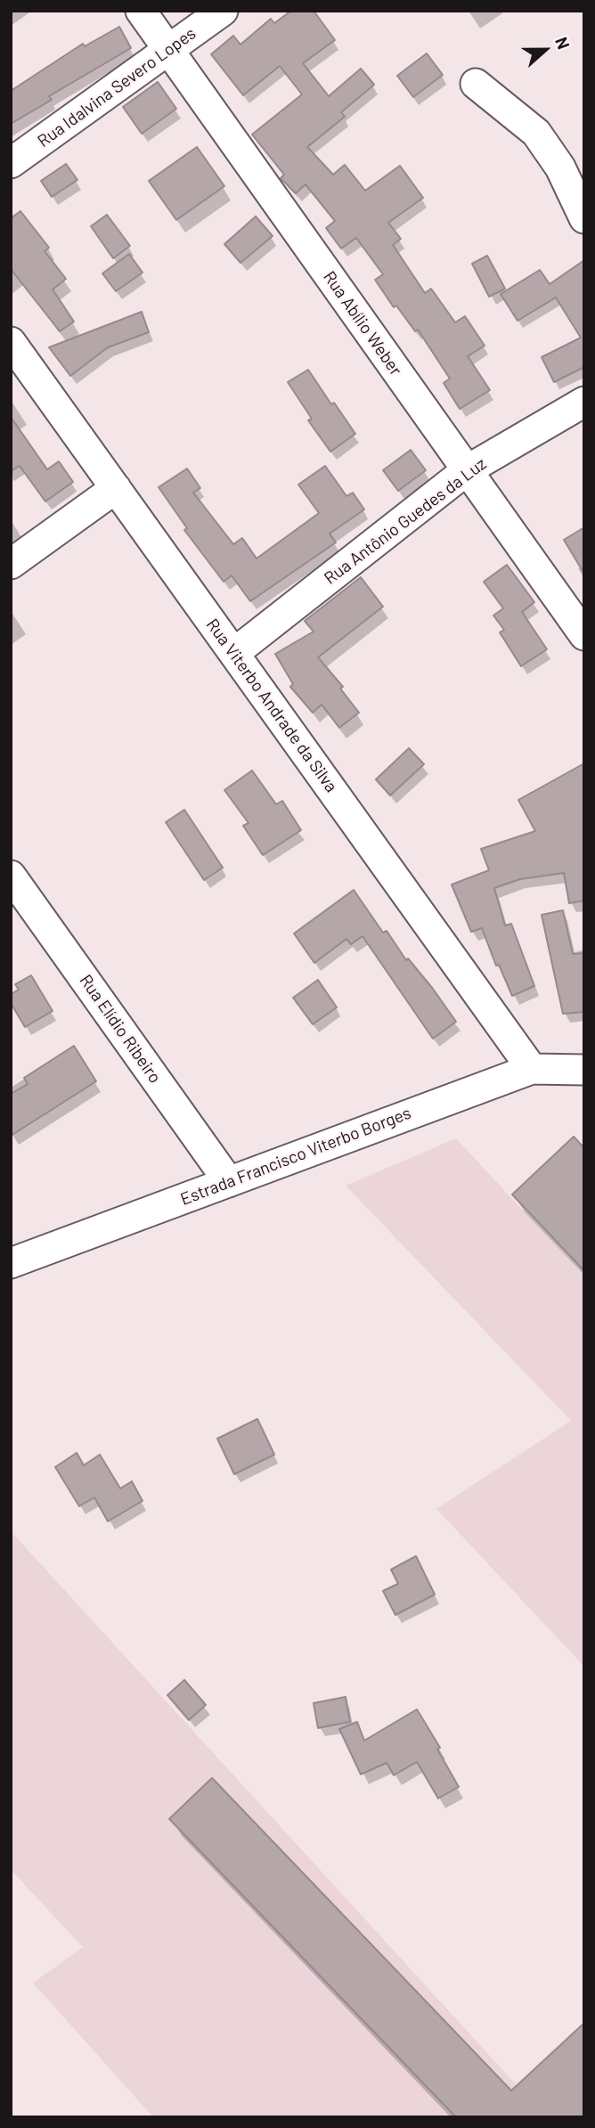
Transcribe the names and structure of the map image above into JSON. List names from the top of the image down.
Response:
{
  "streets": {
    "street": [
      "Rua Idalvina Severo Lopes",
      "Rua Abílio Weber",
      "Rua Antônio Guedes da Luz",
      "Rua Viterbo Andrade da Silva",
      "Rua Elídio Ribeiro",
      "Estrada Francisco Viterbo Borges"
    ]
  },
  "crossings": [
    ["Rua Idalvina Severo Lopes", "Rua Abílio Weber"],
    ["Rua Abílio Weber", "Rua Antônio Guedes da Luz"],
    ["Rua Antônio Guedes da Luz", "Rua Viterbo Andrade da Silva"],
    ["Rua Viterbo Andrade da Silva", "Estrada Francisco Viterbo Borges"],
    ["Rua Elídio Ribeiro", "Estrada Francisco Viterbo Borges"]
  ],
  "north": "right"
}
